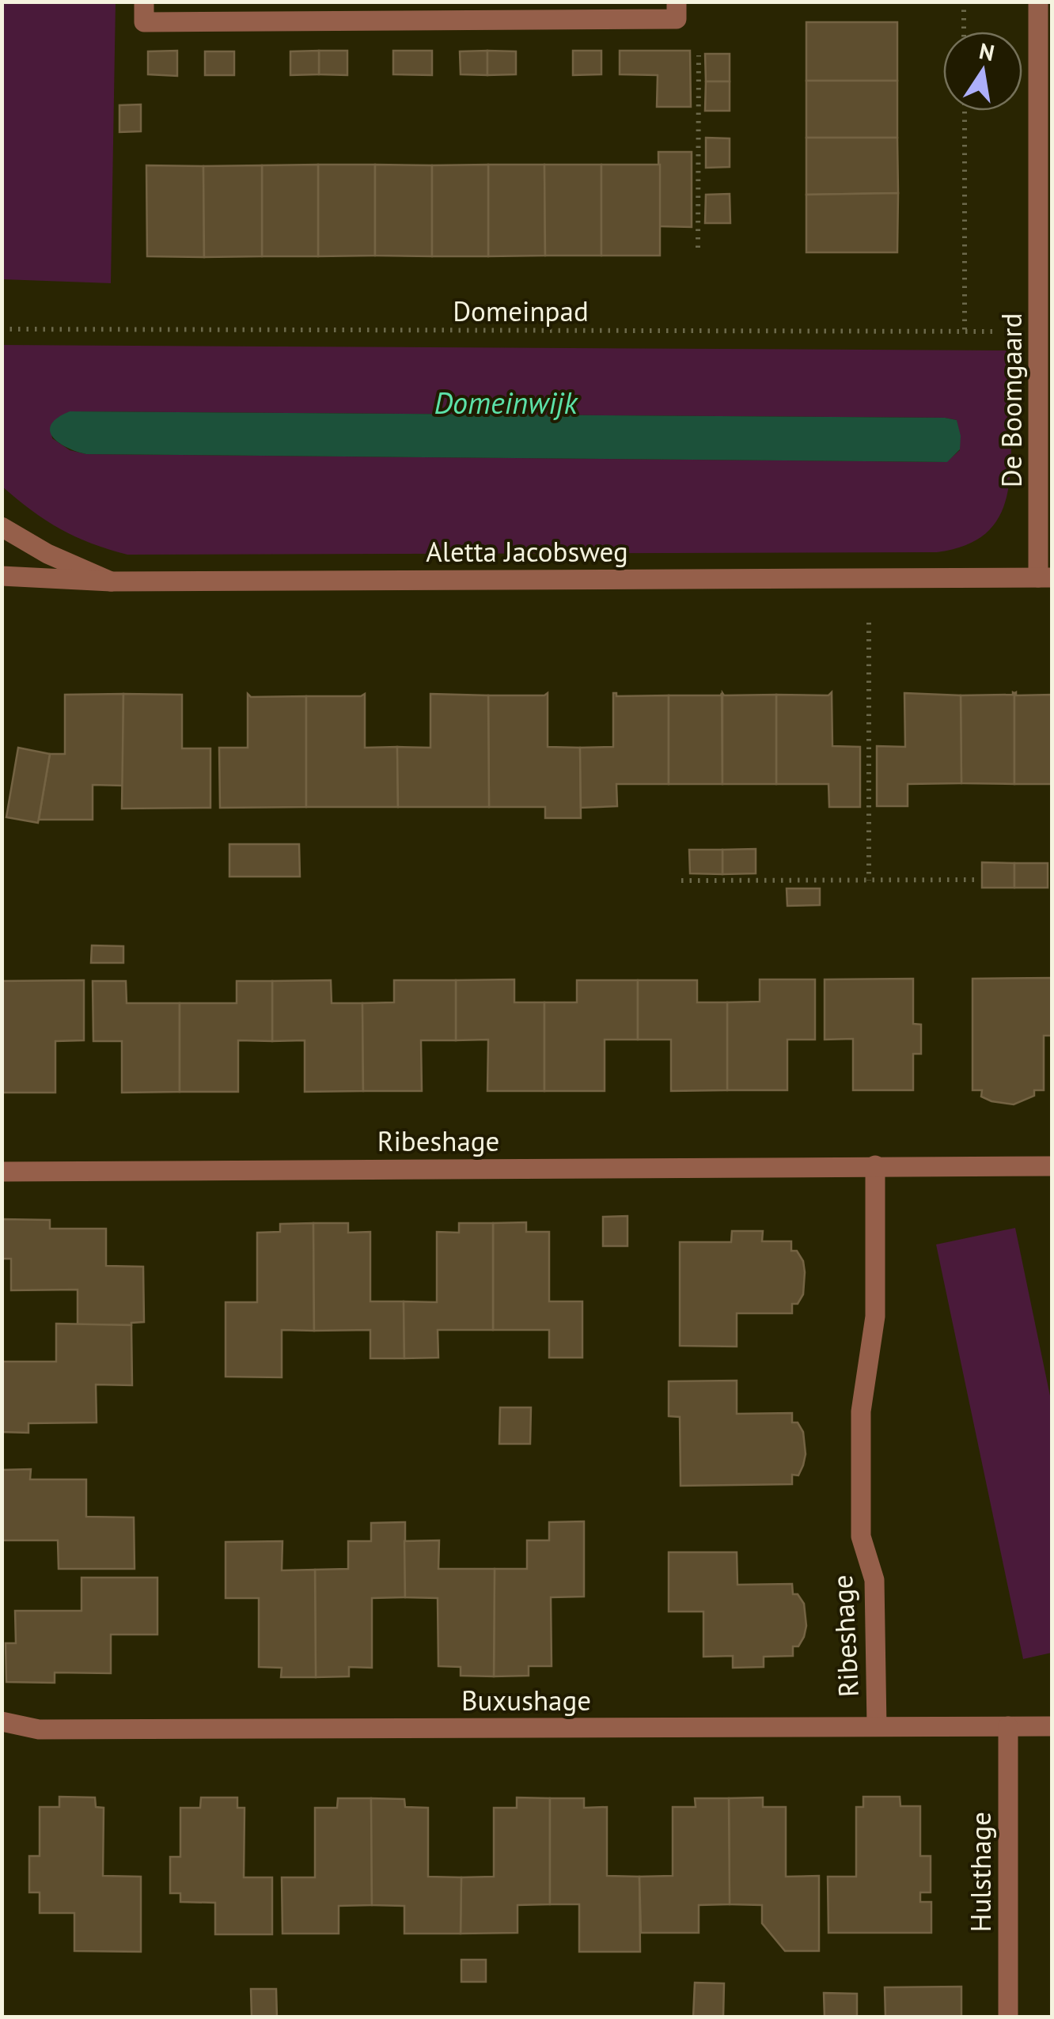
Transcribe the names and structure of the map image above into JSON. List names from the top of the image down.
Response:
{
  "streets": {
    "street": [
      "De Boomgaard",
      "Aletta Jacobsweg",
      "Ribeshage",
      "Buxushage",
      "Hulsthage"
    ],
    "path": ["Domeinpad"]
  },
  "crossings": [
    ["Domeinpad", "De Boomgaard"],
    ["De Boomgaard", "Aletta Jacobsweg"],
    ["Ribeshage", "Buxushage"],
    ["Buxushage", "Hulsthage"]
  ],
  "water": ["Domeinwijk"],
  "north": "top"
}
